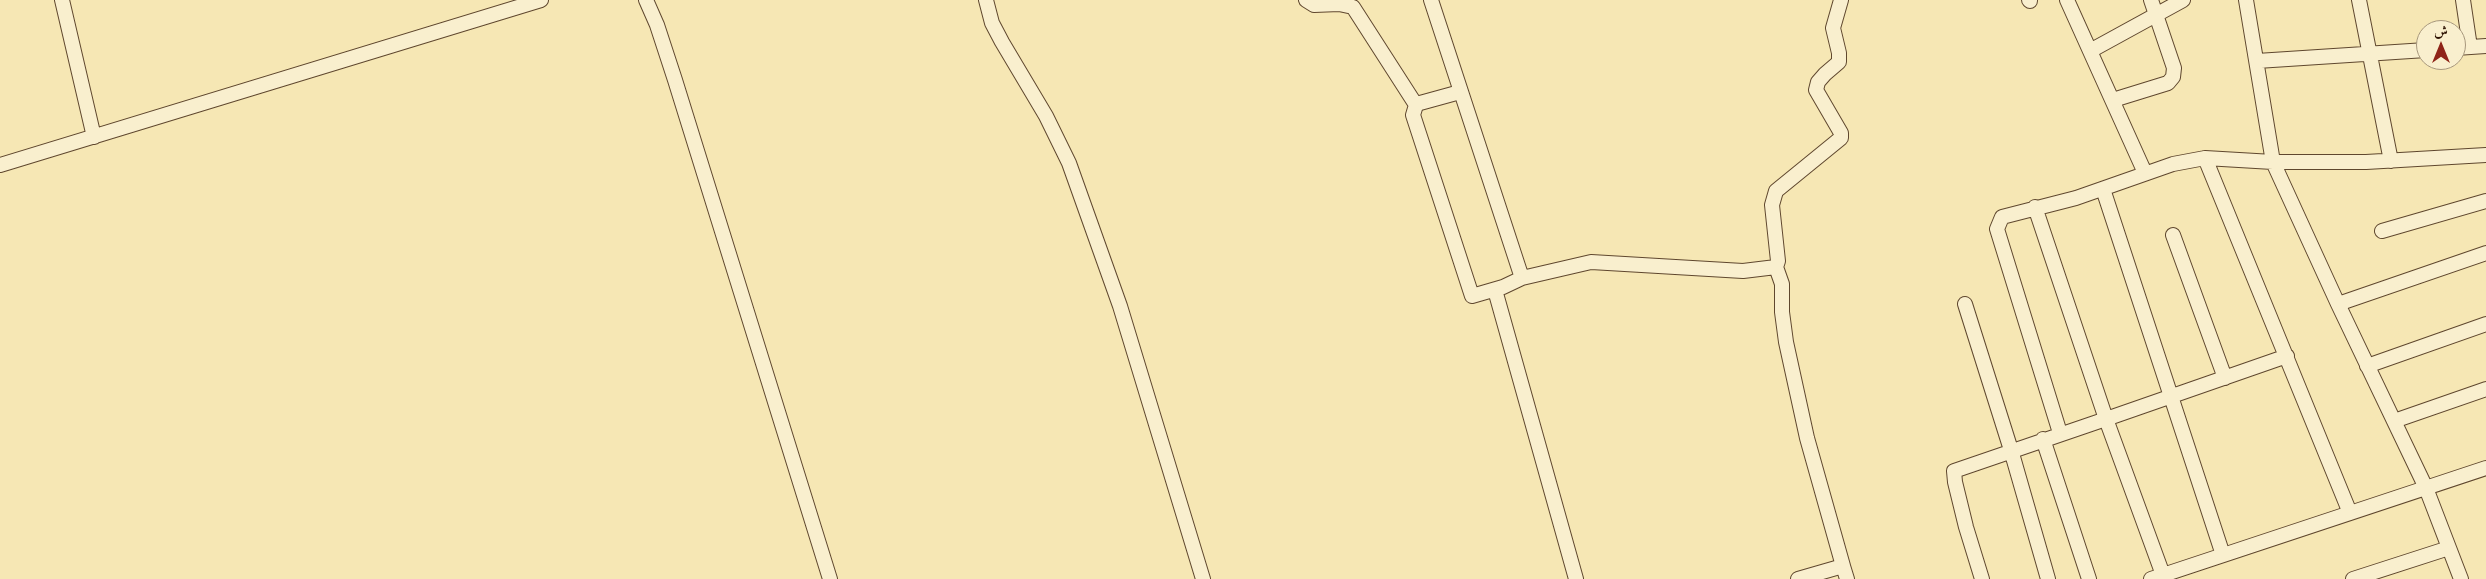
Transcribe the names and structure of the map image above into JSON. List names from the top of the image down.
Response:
{
  "north": "top"
}
